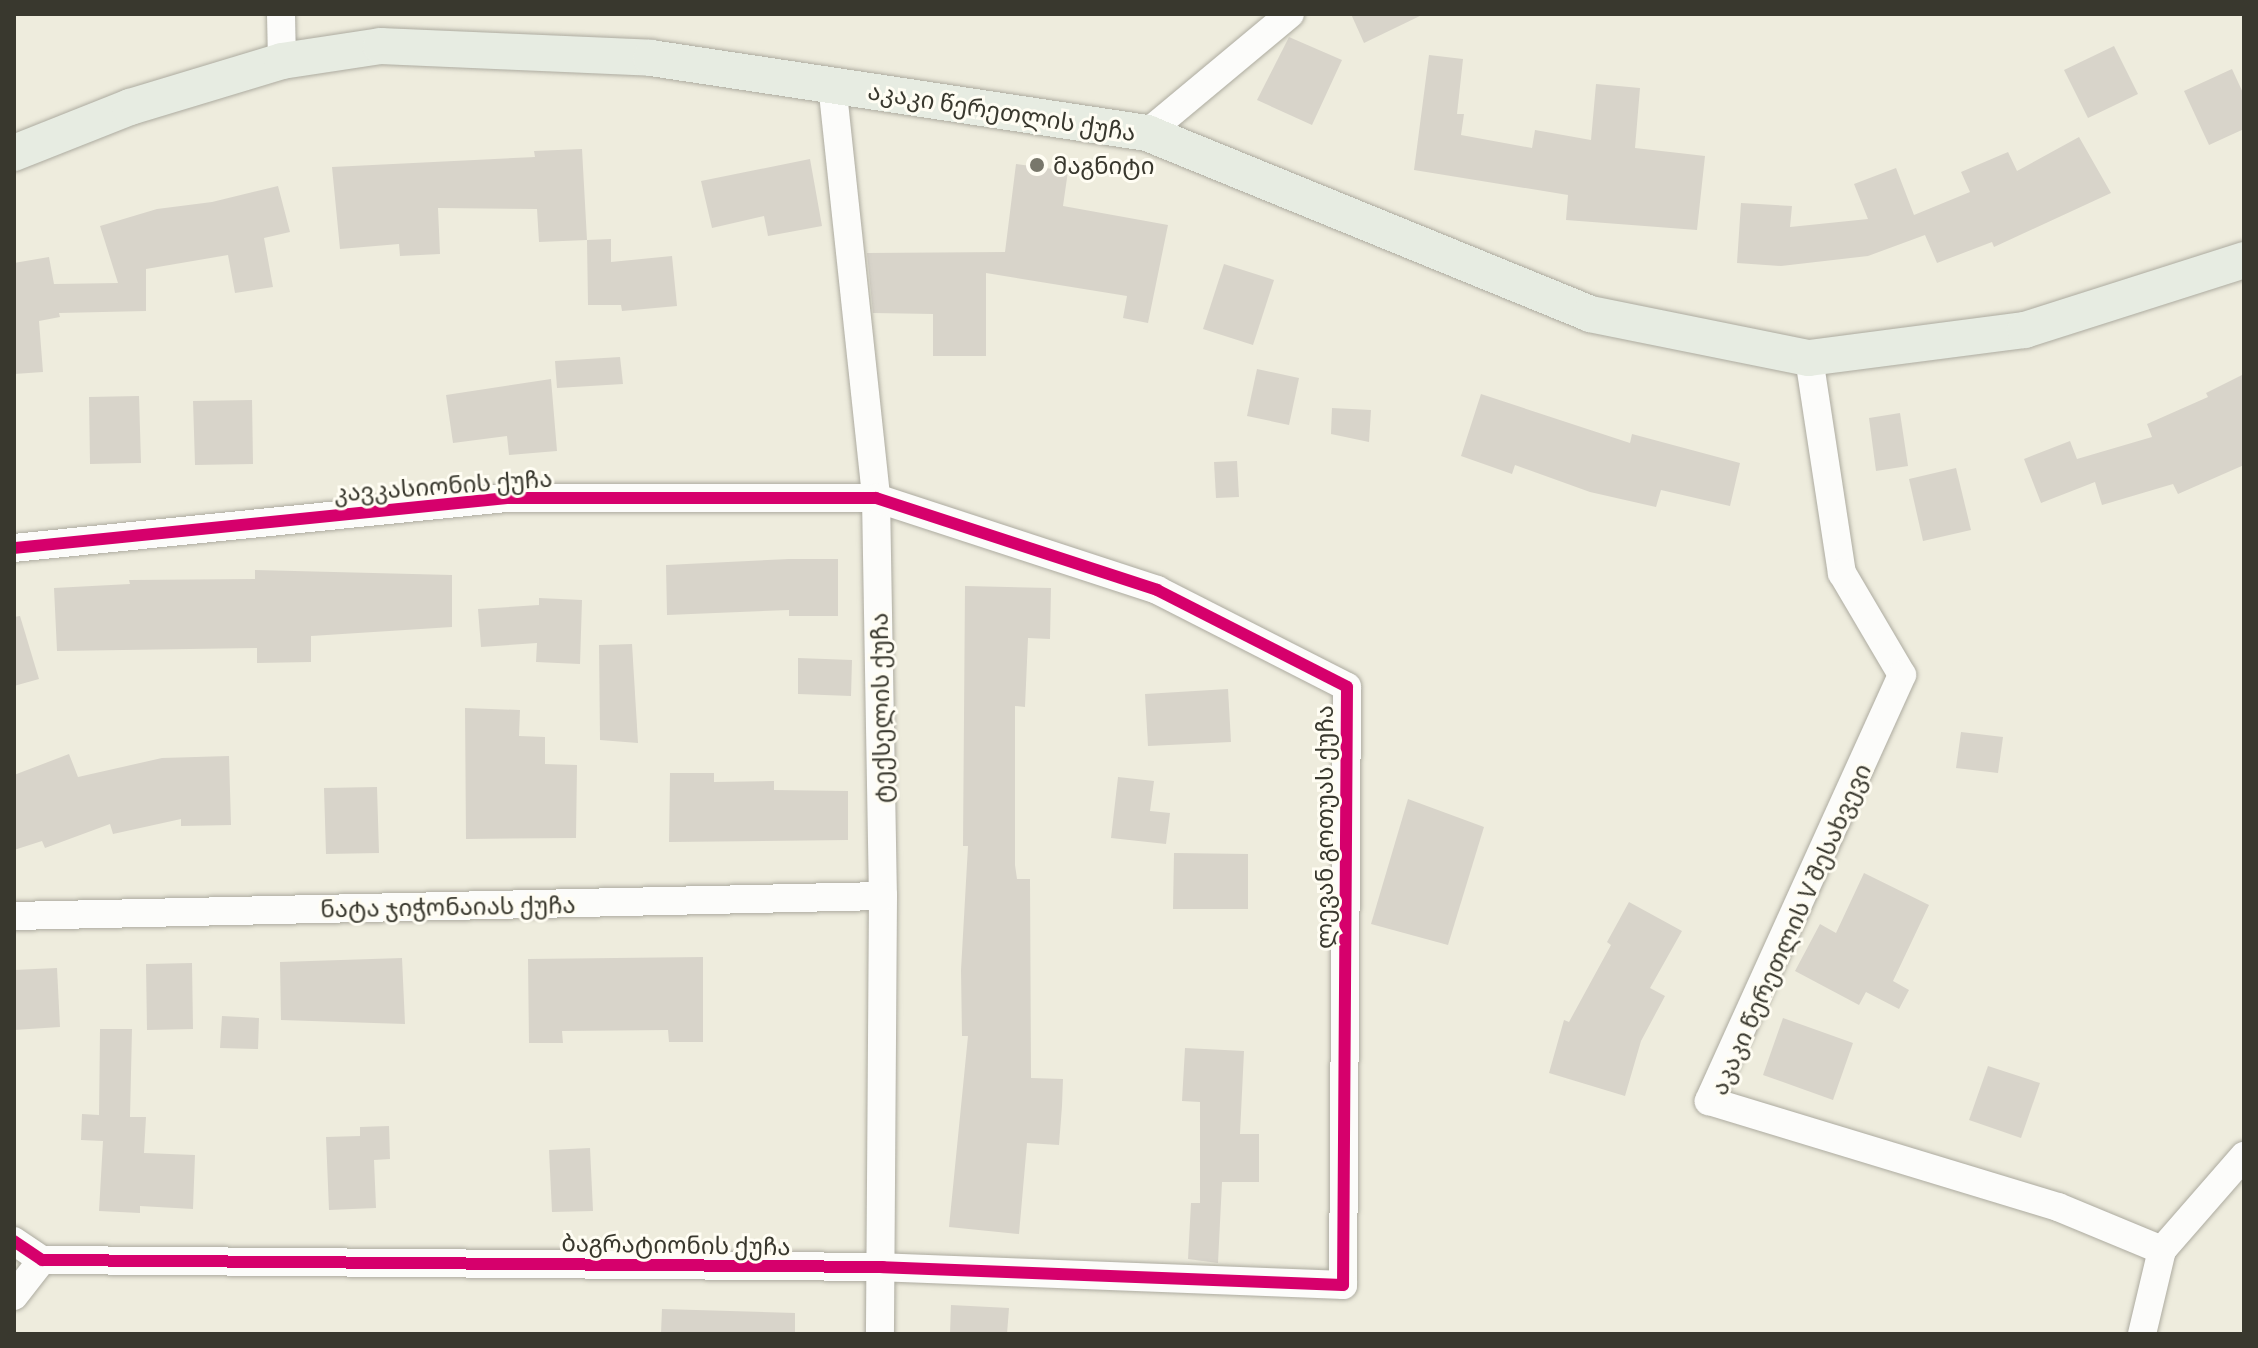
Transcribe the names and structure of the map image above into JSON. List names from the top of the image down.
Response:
{
  "streets": {
    "main road": ["აკაკი წერეთლის ქუჩა"],
    "street": [
      "კავკასიონის ქუჩა",
      "ტექსელის ქუჩა",
      "ლევან გოთუას ქუჩა",
      "ნატა ჯიჭონაიას ქუჩა",
      "აკაკი წერეთლის V შესახვევი",
      "ბაგრატიონის ქუჩა"
    ]
  },
  "crossings": [
    ["აკაკი წერეთლის ქუჩა", "ტექსელის ქუჩა"],
    ["აკაკი წერეთლის ქუჩა", "აკაკი წერეთლის V შესახვევი"],
    ["კავკასიონის ქუჩა", "ტექსელის ქუჩა"],
    ["კავკასიონის ქუჩა", "ლევან გოთუას ქუჩა"],
    ["ტექსელის ქუჩა", "ლევან გოთუას ქუჩა"],
    ["ტექსელის ქუჩა", "ნატა ჯიჭონაიას ქუჩა"],
    ["ტექსელის ქუჩა", "ბაგრატიონის ქუჩა"],
    ["ლევან გოთუას ქუჩა", "ბაგრატიონის ქუჩა"]
  ],
  "places": ["მაგნიტი"]
}
